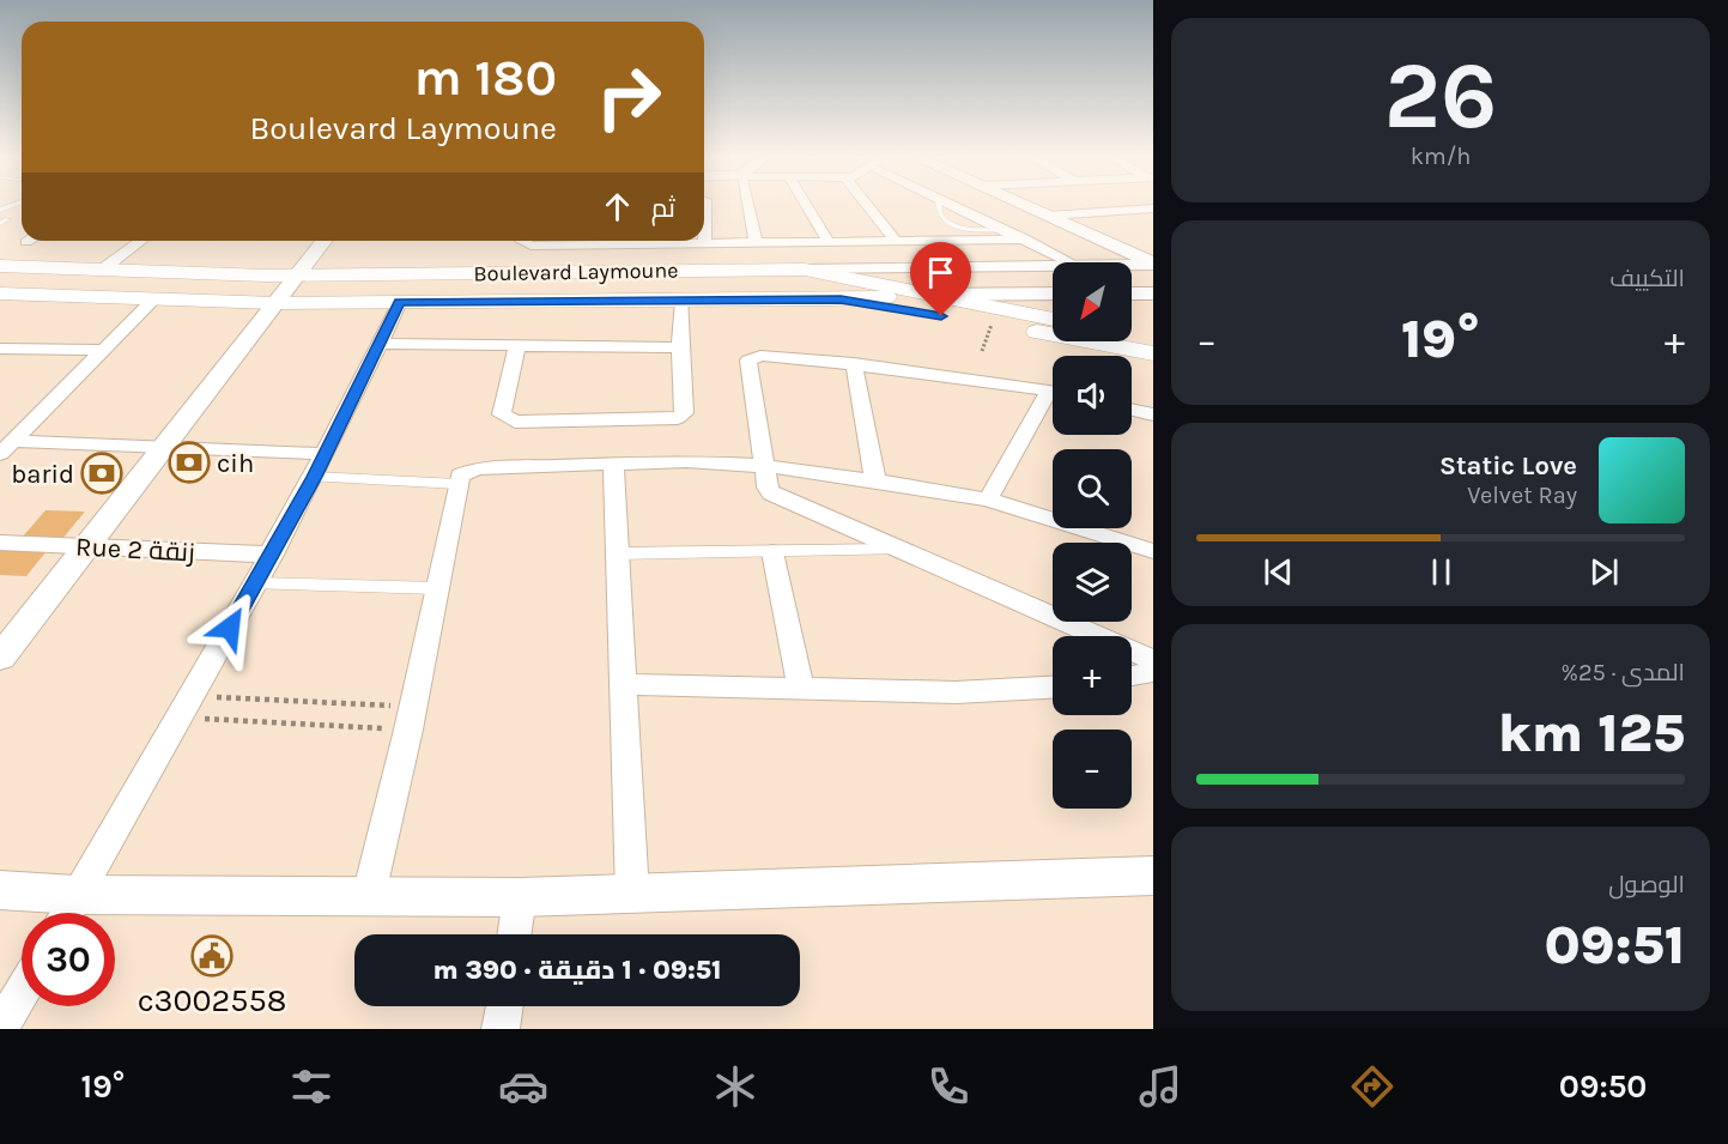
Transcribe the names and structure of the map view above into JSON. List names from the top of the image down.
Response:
{
  "streets": {
    "main road": ["Boulevard Laymoune"],
    "street": ["Rue 2 زنقة"]
  },
  "places": {
    "bank": ["cih", "barid"],
    "public building": ["c3002558"]
  },
  "north": "bottom left",
  "page": {
    "tile": [
      ["26", "km/h"],
      "التكييف",
      ["المدى · 25%", "125 km"],
      ["الوصول", "09:51"]
    ],
    "turn": ["180 m", "Boulevard Laymoune"],
    "then": "ثم",
    "map_buttons": ["+", "−"],
    "heat": ["−", "19°", "+"],
    "song": ["Static Love", "Velvet Ray"],
    "limit": "30",
    "trip": "09:51 · 1 دقيقة · 390 m",
    "tabs": ["09:50", "19°"]
  }
}
